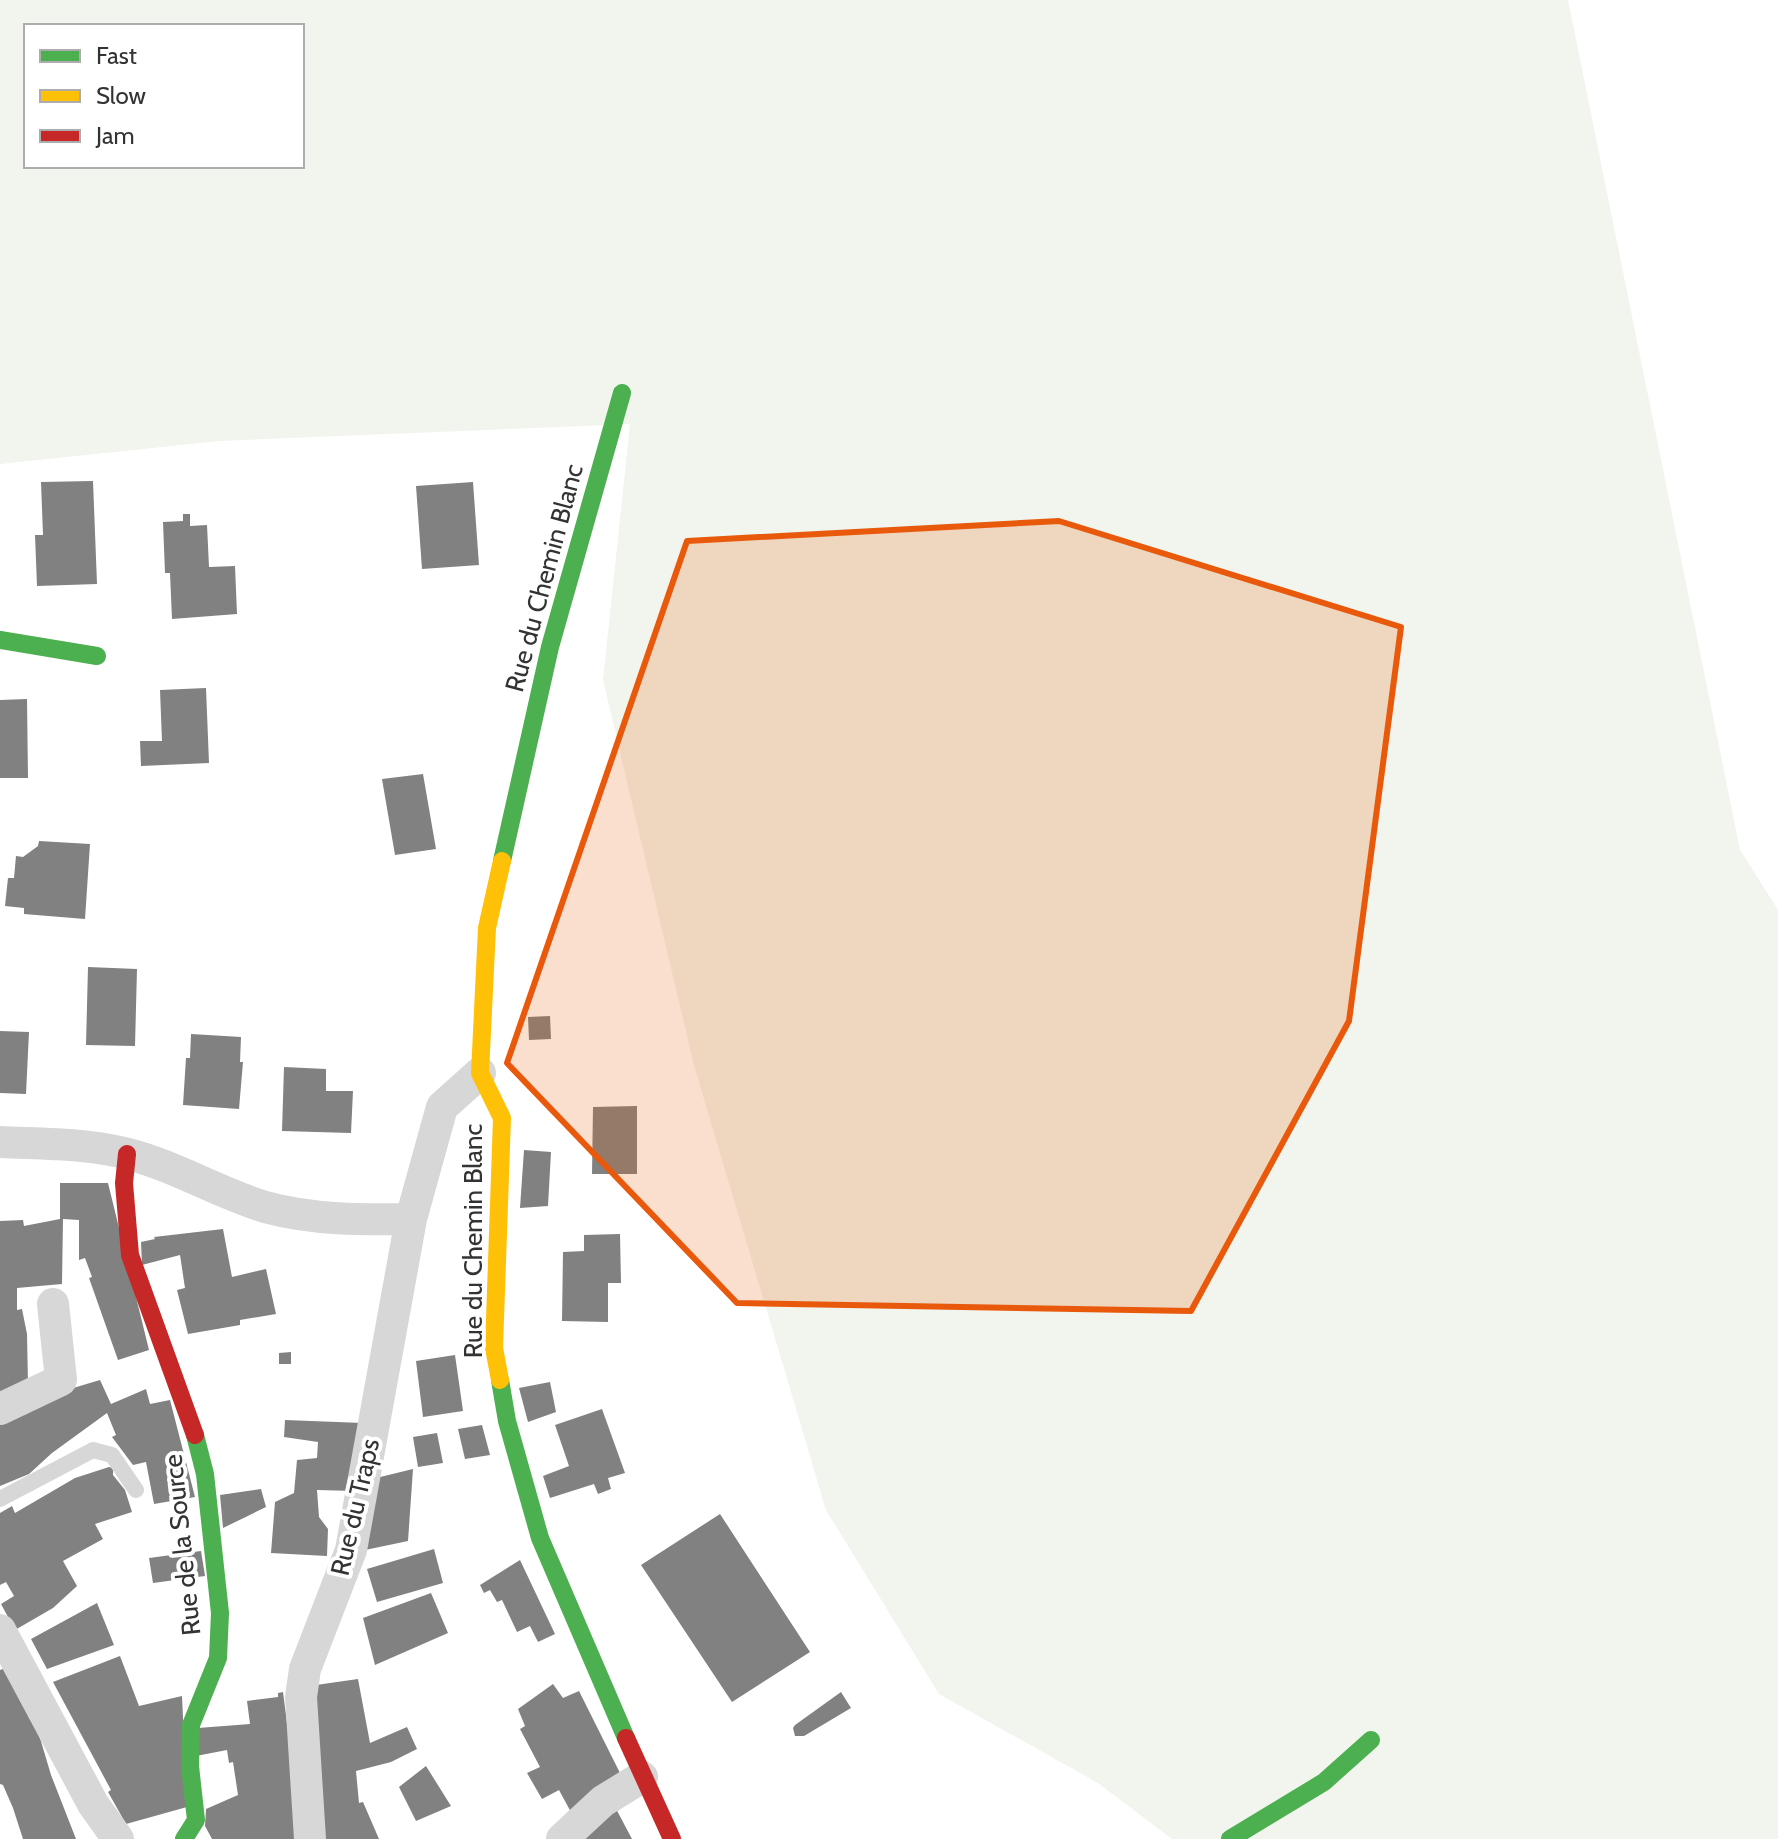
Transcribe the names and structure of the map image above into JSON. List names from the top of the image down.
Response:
{
  "streets": {
    "street": ["Rue du Chemin Blanc", "Rue du Traps", "Rue de la Source"]
  },
  "crossings": [
    ["Rue du Chemin Blanc", "Rue du Traps"]
  ],
  "legend": ["Fast", "Slow", "Jam"]
}
